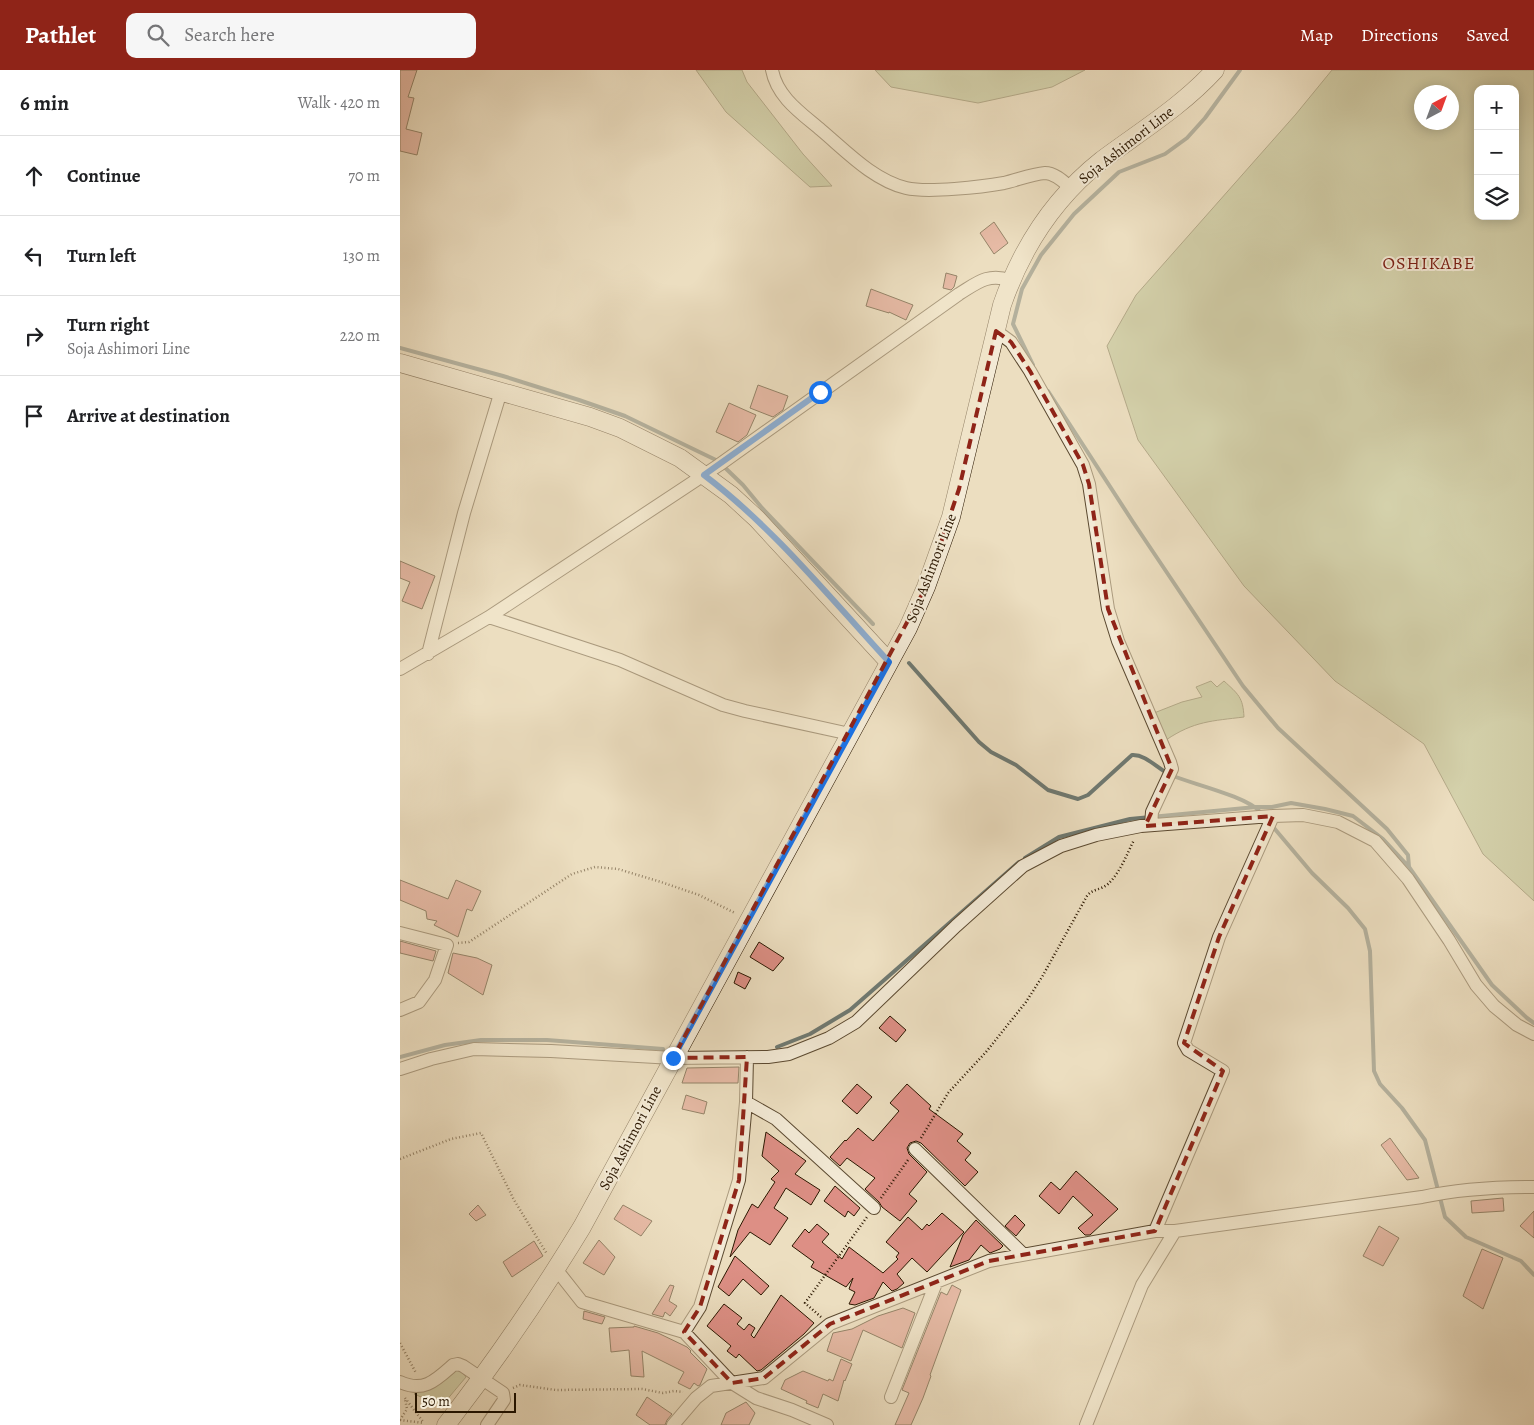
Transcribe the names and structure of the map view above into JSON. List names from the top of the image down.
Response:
{
  "streets": {
    "main road": ["Soja Ashimori Line"]
  },
  "districts": ["OSHIKABE"],
  "scale_bar": "50 m",
  "north": "top right",
  "page": {
    "header": "Pathlet",
    "search": "Search here",
    "nav": ["Map", "Directions", "Saved"],
    "heading": ["6 min", "Walk · 420 m"],
    "map_buttons": ["+", "−"],
    "list": [
      ["Continue", "70 m"],
      ["Turn left", "130 m"],
      ["Turn right", "Soja Ashimori Line", "220 m"],
      "Arrive at destination"
    ],
    "scale": "50 m"
  }
}
